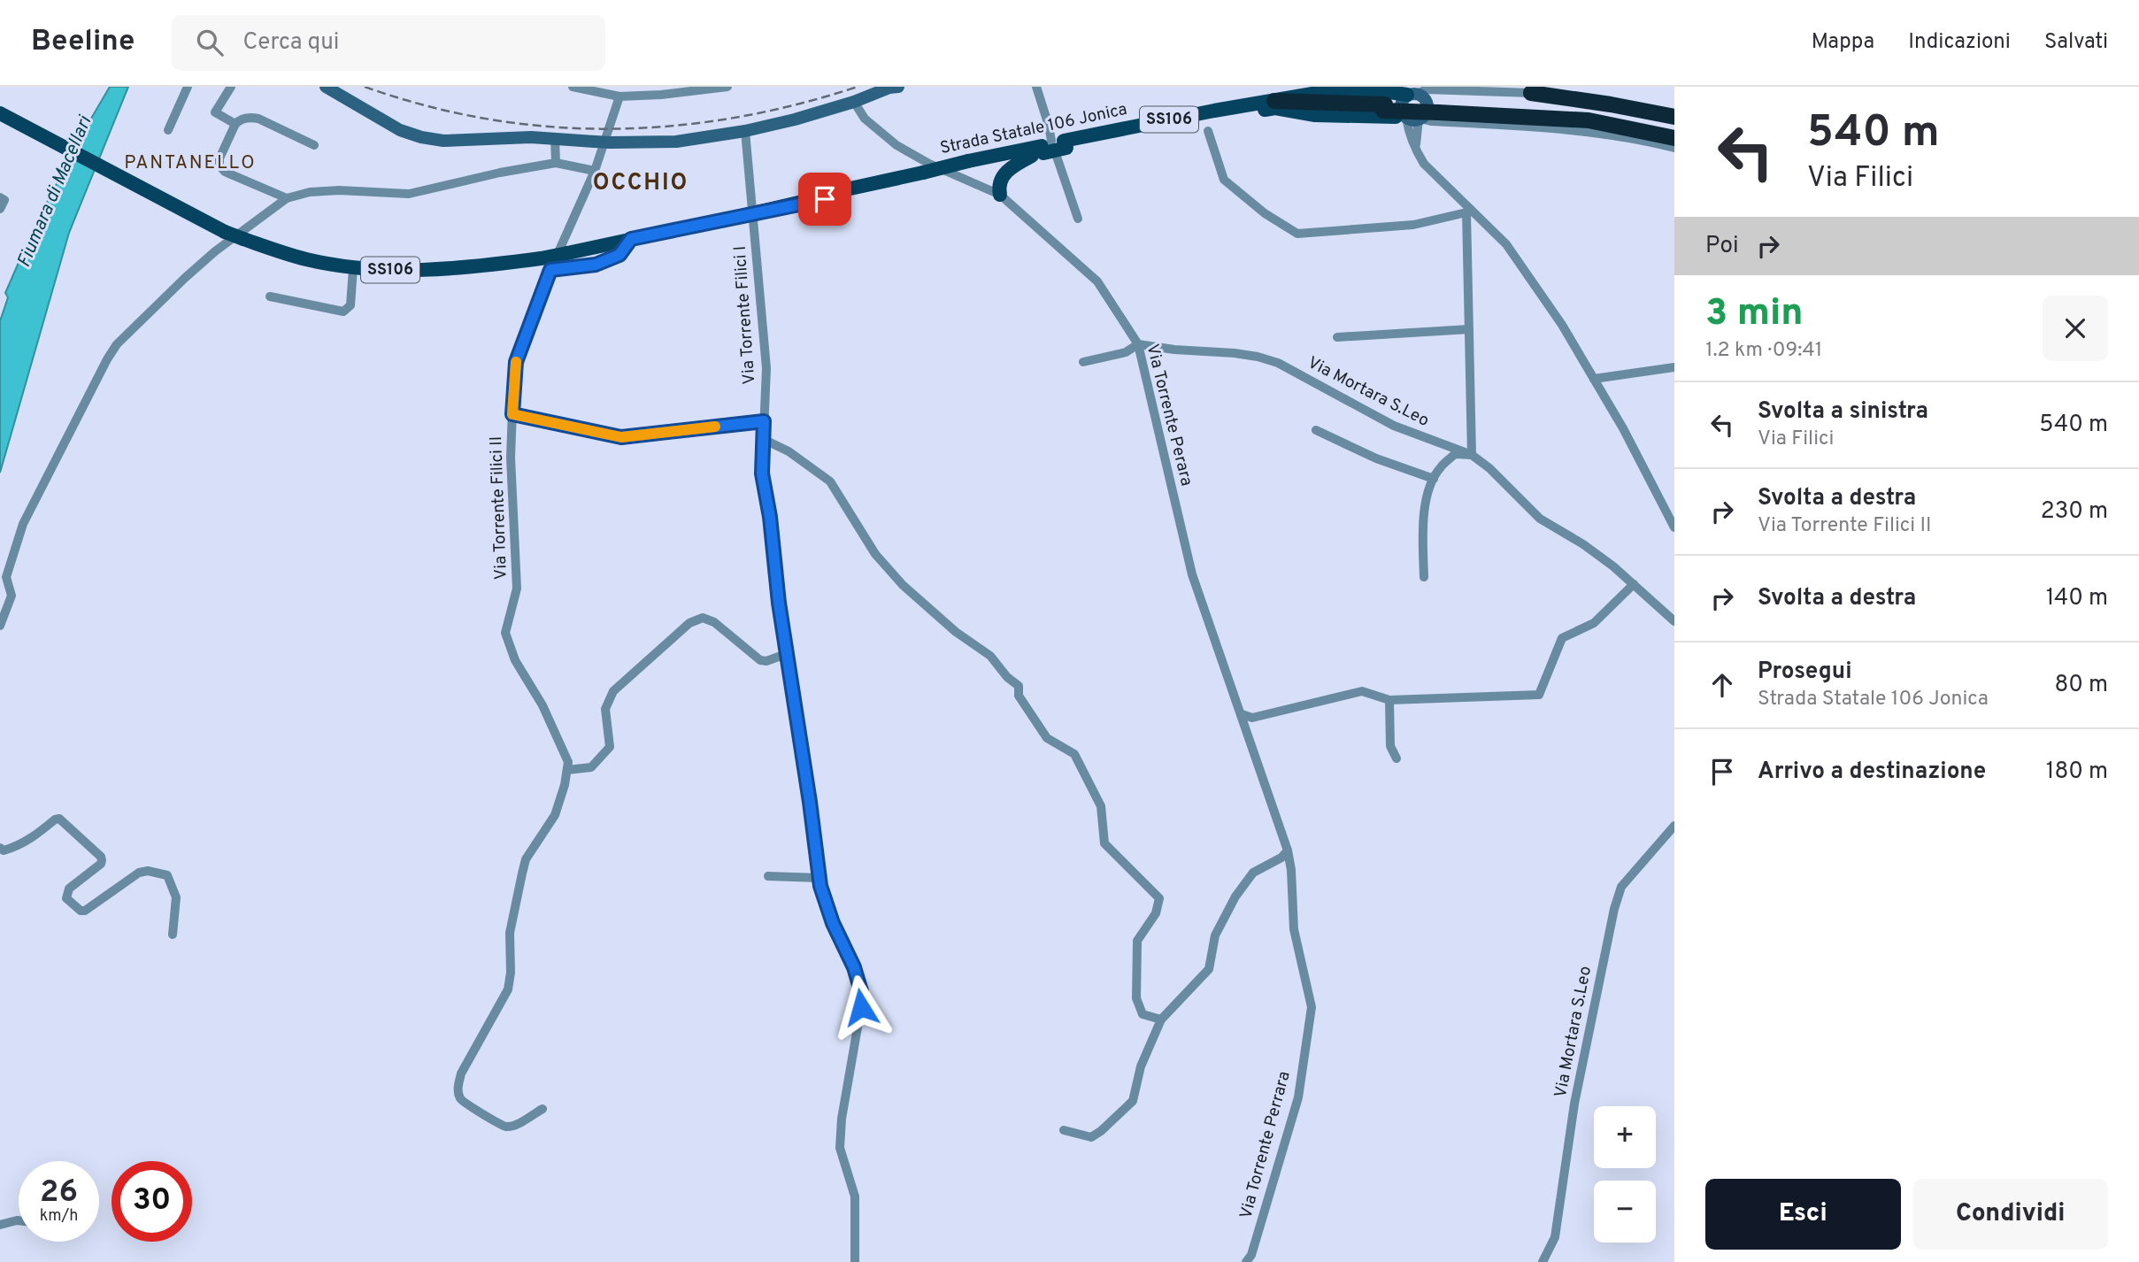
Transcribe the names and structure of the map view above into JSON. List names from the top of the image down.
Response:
{
  "streets": {
    "highway": ["SS106", "Strada Statale 106 Jonica"],
    "street": [
      "Via Torrente Filici I",
      "Via Mortara S.Leo",
      "Via Torrente Perara",
      "Via Torrente Filici II",
      "Via Torrente Perrara"
    ]
  },
  "crossings": [
    ["Via Mortara S.Leo", "Via Torrente Perara"],
    ["Via Torrente Perara", "Via Torrente Perrara"]
  ],
  "districts": ["PANTANELLO", "OCCHIO"],
  "water": ["Fiumara di Macellari"],
  "page": {
    "header": "Beeline",
    "search": "Cerca qui",
    "nav": ["Mappa", "Indicazioni", "Salvati"],
    "turn": ["540 m", "Via Filici"],
    "then": "Poi",
    "heading": ["3 min", "1.2 km · 09:41"],
    "list": [
      {
        "name": "Svolta a sinistra",
        "note": "Via Filici",
        "value": "540 m"
      },
      {
        "name": "Svolta a destra",
        "note": "Via Torrente Filici II",
        "value": "230 m"
      },
      {
        "name": "Svolta a destra",
        "value": "140 m"
      },
      {
        "name": "Prosegui",
        "note": "Strada Statale 106 Jonica",
        "value": "80 m"
      },
      {
        "name": "Arrivo a destinazione",
        "value": "180 m"
      }
    ],
    "map_buttons": ["+", "−"],
    "speed": "26 km/h",
    "limit": "30",
    "buttons": ["Esci", "Condividi"]
  }
}
